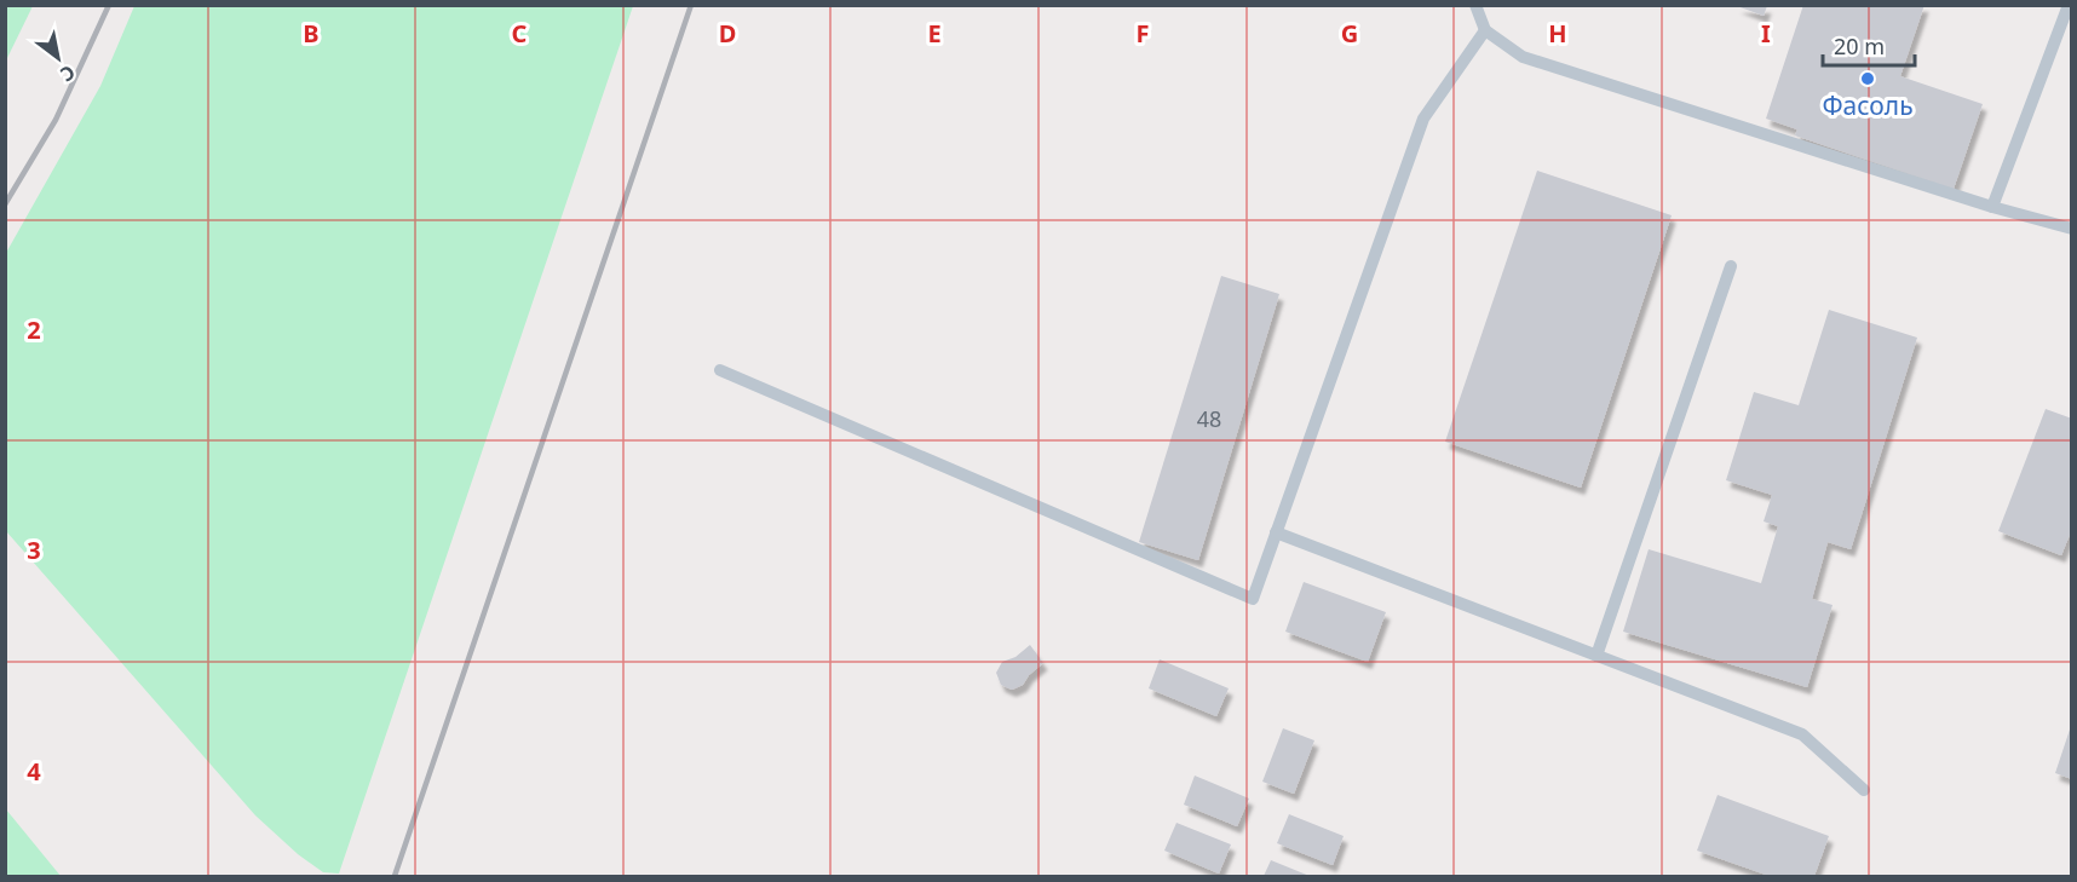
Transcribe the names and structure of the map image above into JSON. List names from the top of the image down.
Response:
{
  "places": ["Фасоль"],
  "house_numbers": ["48"],
  "scale_bar": "20 m",
  "north": "bottom right",
  "grid": {
    "columns": [
      "B",
      "C",
      "D",
      "E",
      "F",
      "G",
      "H",
      "I"
    ],
    "rows": ["2", "3", "4"]
  }
}
